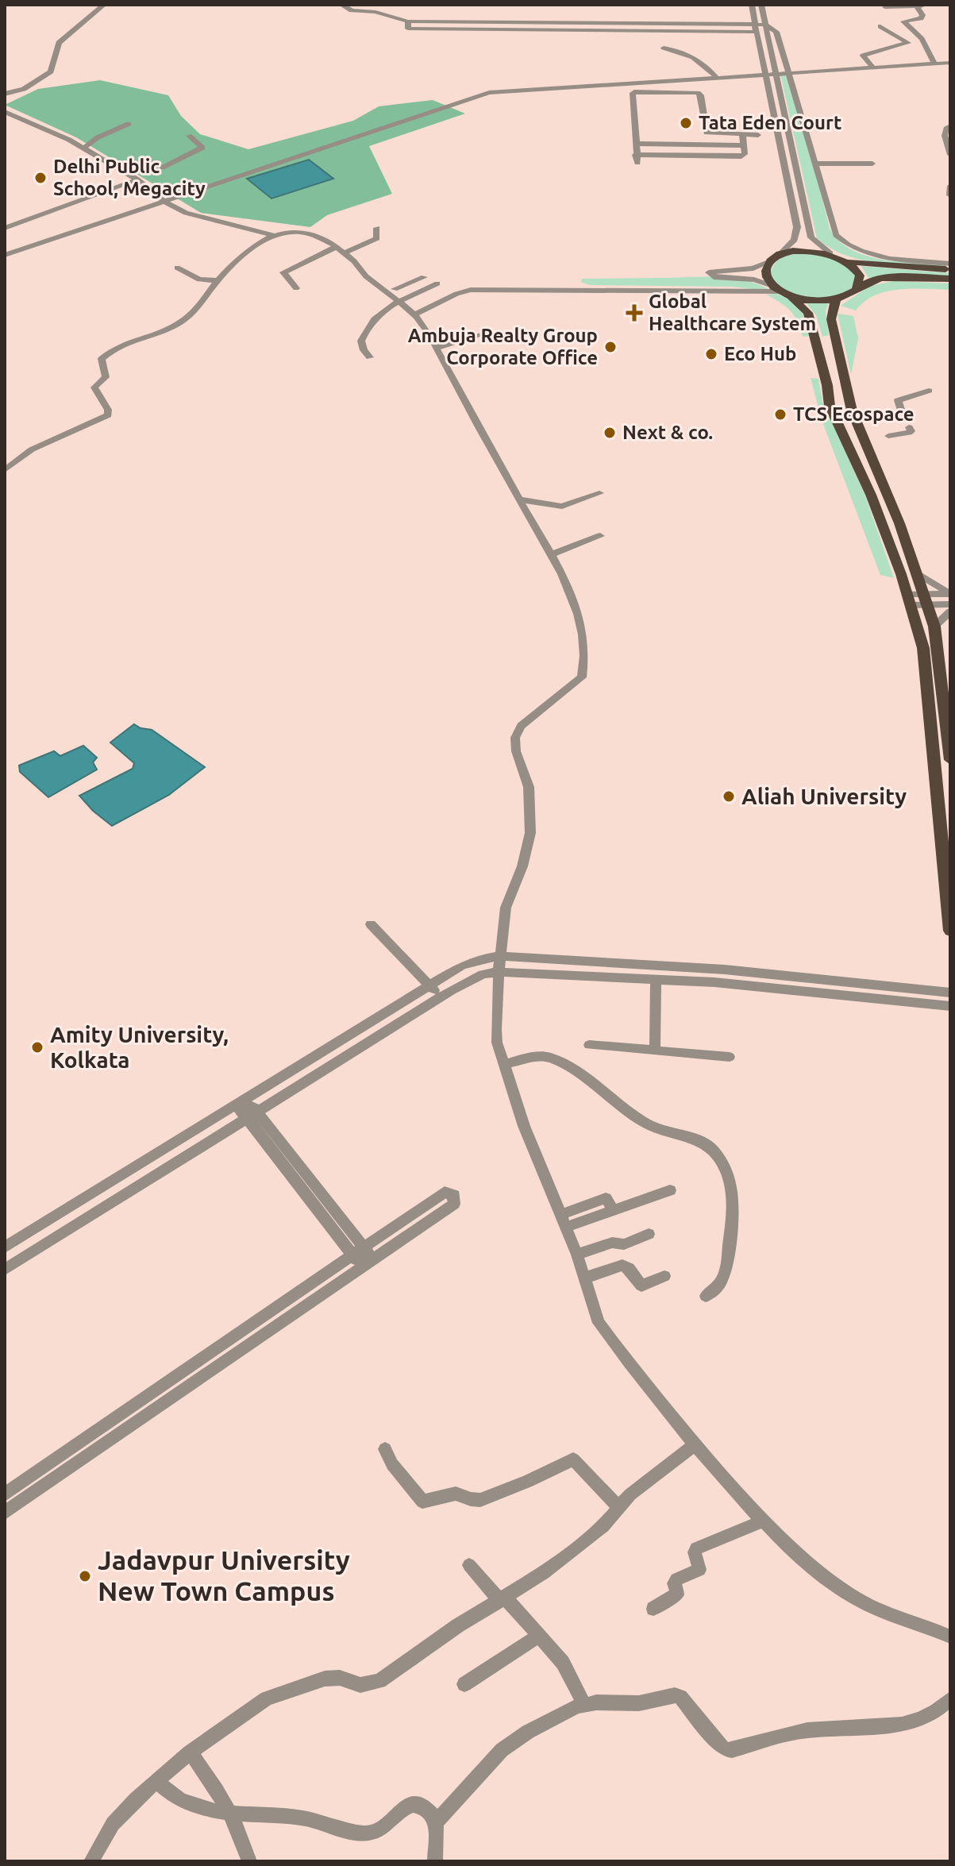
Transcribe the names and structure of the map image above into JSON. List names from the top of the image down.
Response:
{
  "places": {
    "other": [
      "Tata Eden Court",
      "Delhi Public School, Megacity",
      "Ambuja Realty Group Corporate Office",
      "Eco Hub",
      "TCS Ecospace",
      "Next & co.",
      "Aliah University",
      "Amity University, Kolkata",
      "Jadavpur University New Town Campus"
    ],
    "health": ["Global Healthcare System"]
  }
}
